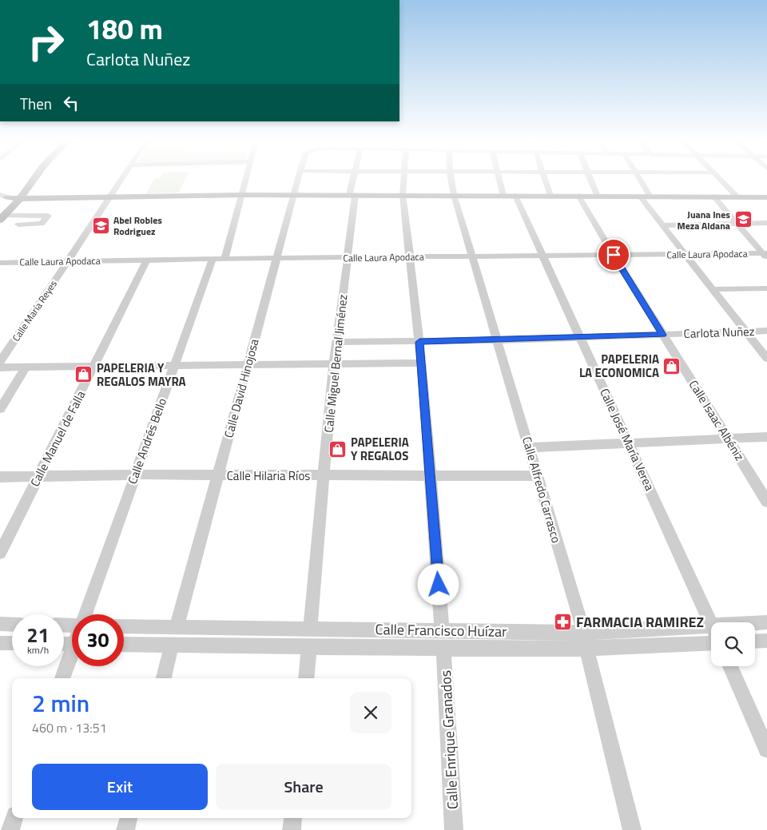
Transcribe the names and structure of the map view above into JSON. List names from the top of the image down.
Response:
{
  "streets": {
    "street": [
      "Calle Laura Apodaca",
      "Calle María Reyes",
      "Carlota Nuñez",
      "Calle Miguel Bernal Jiménez",
      "Calle David Hinojosa",
      "Calle Isaac Albéniz",
      "Calle Manuel de Falla",
      "Calle José María Verea",
      "Calle Andrés Bello",
      "Calle Hilaria Ríos",
      "Calle Alfredo Carrasco",
      "Calle Francisco Huízar",
      "Calle Enrique Granados"
    ]
  },
  "crossings": [
    ["Calle Laura Apodaca", "Calle María Reyes"],
    ["Calle Laura Apodaca", "Calle Miguel Bernal Jiménez"],
    ["Calle Laura Apodaca", "Calle David Hinojosa"],
    ["Calle Laura Apodaca", "Calle Isaac Albéniz"],
    ["Calle Laura Apodaca", "Calle Manuel de Falla"],
    ["Calle Laura Apodaca", "Calle José María Verea"],
    ["Calle Laura Apodaca", "Calle Andrés Bello"],
    ["Calle Laura Apodaca", "Calle Alfredo Carrasco"],
    ["Carlota Nuñez", "Calle Miguel Bernal Jiménez"],
    ["Carlota Nuñez", "Calle Isaac Albéniz"],
    ["Carlota Nuñez", "Calle José María Verea"],
    ["Carlota Nuñez", "Calle Alfredo Carrasco"],
    ["Calle Miguel Bernal Jiménez", "Calle Hilaria Ríos"],
    ["Calle Miguel Bernal Jiménez", "Calle Francisco Huízar"],
    ["Calle David Hinojosa", "Calle Hilaria Ríos"],
    ["Calle David Hinojosa", "Calle Francisco Huízar"],
    ["Calle Manuel de Falla", "Calle Hilaria Ríos"],
    ["Calle Andrés Bello", "Calle Hilaria Ríos"],
    ["Calle Hilaria Ríos", "Calle Alfredo Carrasco"],
    ["Calle Alfredo Carrasco", "Calle Francisco Huízar"],
    ["Calle Francisco Huízar", "Calle Enrique Granados"]
  ],
  "places": {
    "school or university": ["Juana Ines Meza Aldana", "Abel Robles Rodriguez"],
    "shop": ["PAPELERIA LA ECONOMICA", "PAPELERIA Y REGALOS MAYRA", "PAPELERIA Y REGALOS"],
    "pharmacy": ["FARMACIA RAMIREZ"]
  },
  "page": {
    "turn": ["180 m", "Carlota Nuñez"],
    "then": "Then",
    "speed": "21 km/h",
    "limit": "30",
    "heading": ["2 min", "460 m · 13:51"],
    "buttons": ["Exit", "Share"]
  }
}
